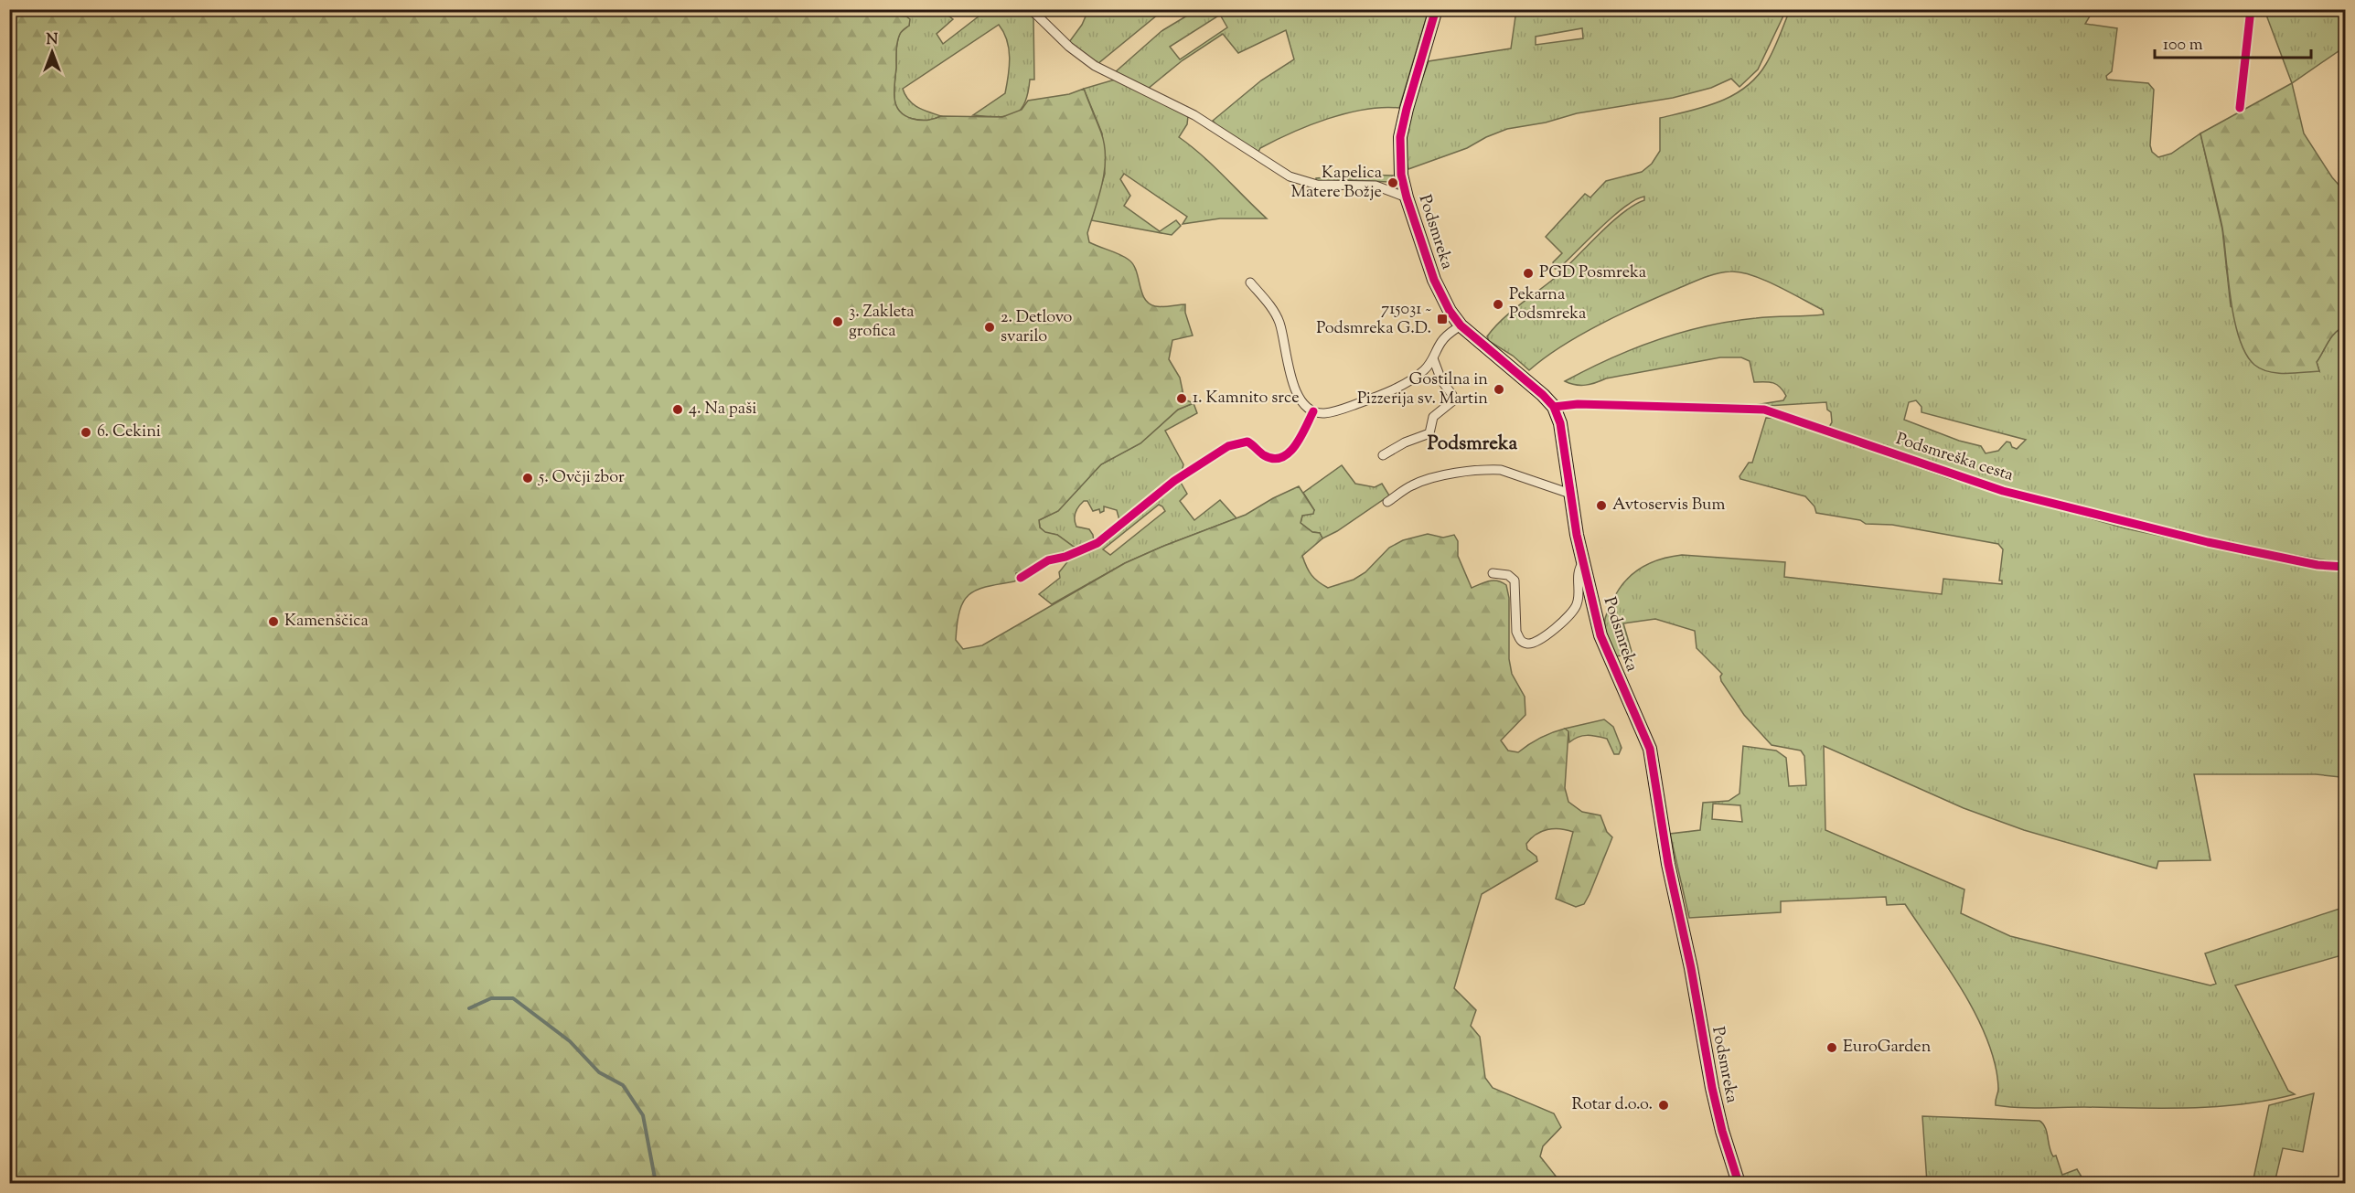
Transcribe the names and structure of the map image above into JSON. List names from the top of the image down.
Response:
{
  "streets": {
    "street": ["Podsmreka", "Podsmreška cesta"]
  },
  "crossings": [
    ["Podsmreka", "Podsmreška cesta"]
  ],
  "districts": ["Podsmreka"],
  "places": {
    "other": [
      "Kapelica Matere Božje",
      "PGD Posmreka",
      "Pekarna Podsmreka",
      "3. Zakleta grofica",
      "2. Detlovo svarilo",
      "Gostilna in Pizzerija sv. Martin",
      "1. Kamnito srce",
      "4. Na paši",
      "6. Cekini",
      "5. Ovčji zbor",
      "Avtoservis Bum",
      "Kamenščica",
      "EuroGarden",
      "Rotar d.o.o."
    ],
    "transit": ["715031 ~ Podsmreka G.D."]
  },
  "scale_bar": "100 m",
  "north": "top"
}
